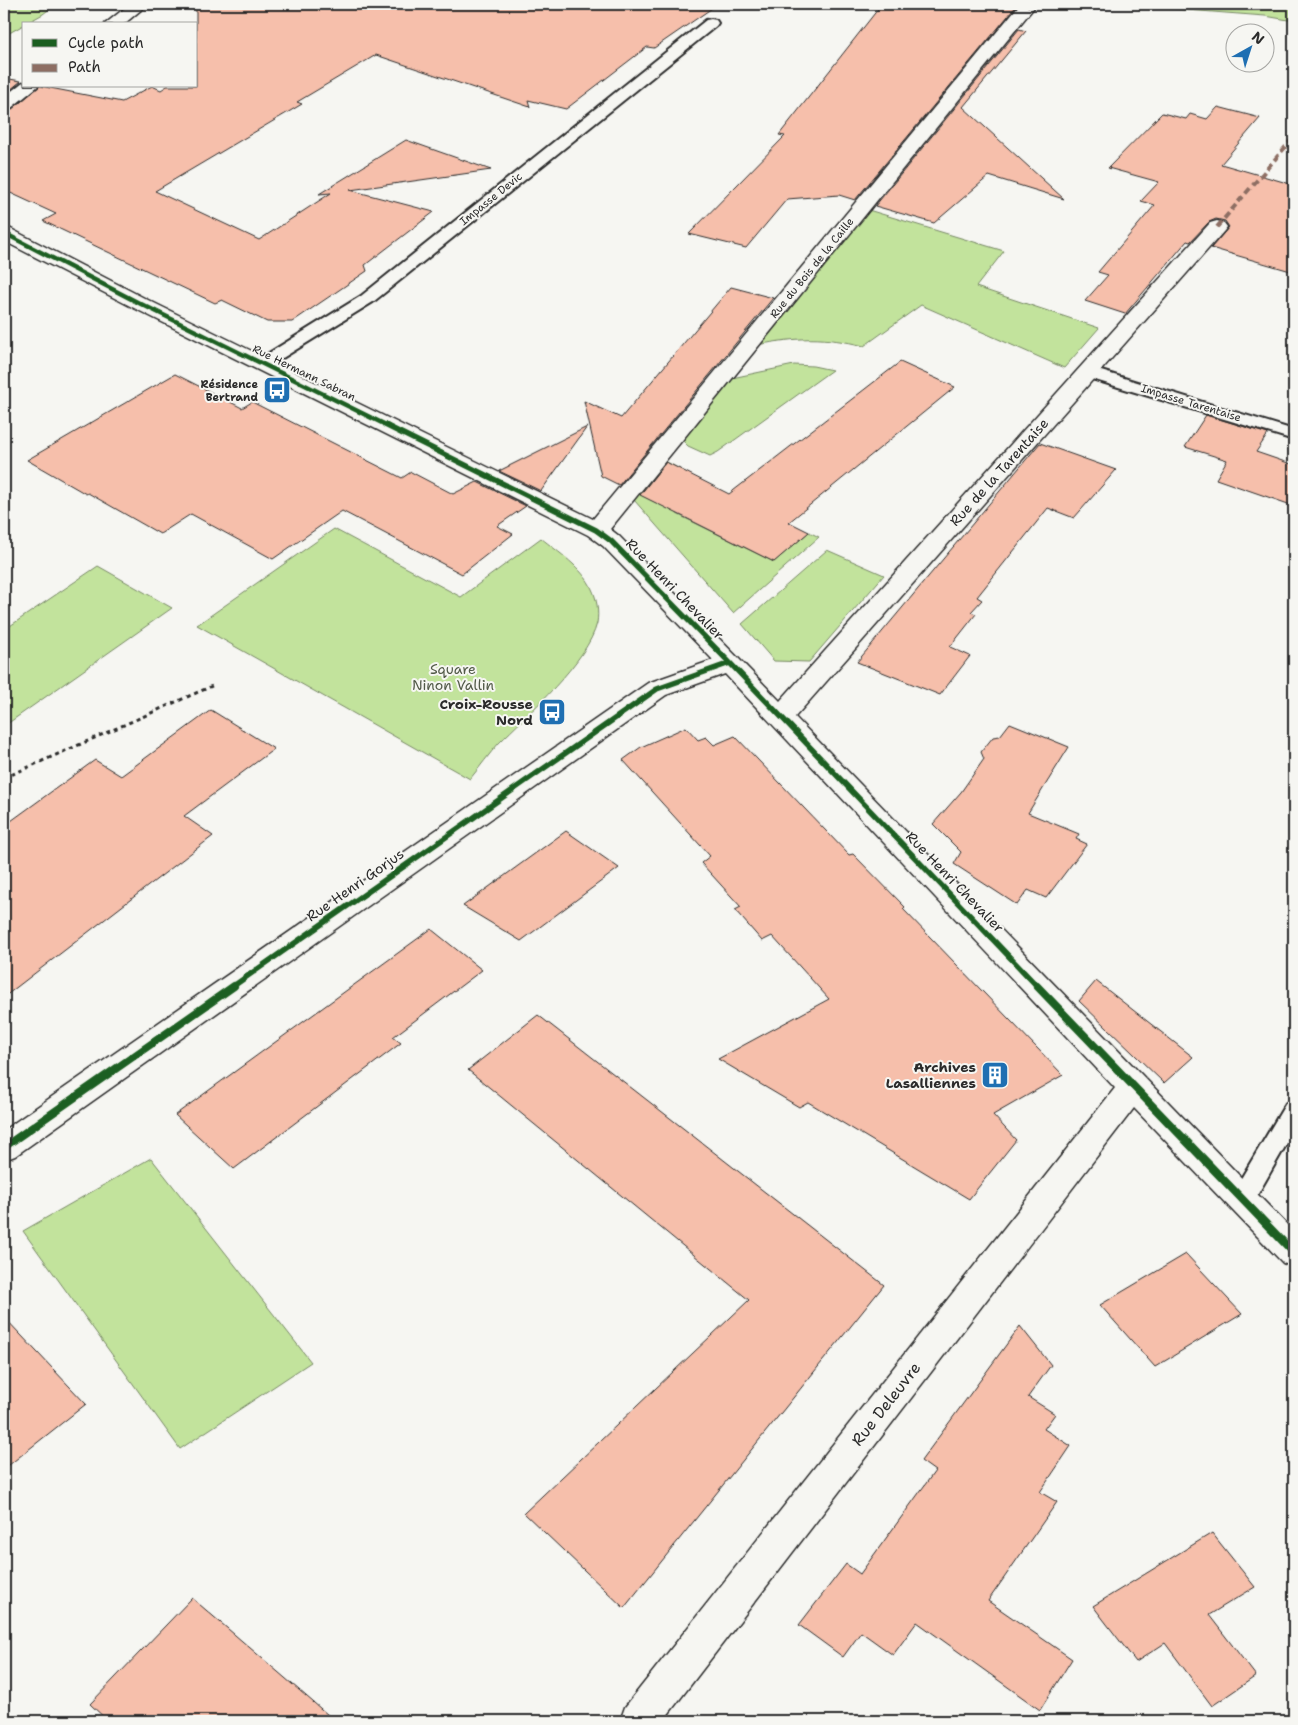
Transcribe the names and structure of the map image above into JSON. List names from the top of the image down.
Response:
{
  "streets": {
    "street": [
      "Rue du Bois de la Caille",
      "Rue Hermann Sabran",
      "Rue de la Tarentaise",
      "Rue Henri Chevalier",
      "Rue Henri Gorjus",
      "Rue Deleuvre"
    ],
    "lane": ["Impasse Devic", "Impasse Tarentaise"]
  },
  "crossings": [
    ["Impasse Devic", "Rue Hermann Sabran"],
    ["Rue du Bois de la Caille", "Rue Hermann Sabran"],
    ["Rue du Bois de la Caille", "Rue Henri Chevalier"],
    ["Rue Hermann Sabran", "Rue Henri Chevalier"],
    ["Impasse Tarentaise", "Rue de la Tarentaise"],
    ["Rue de la Tarentaise", "Rue Henri Chevalier"],
    ["Rue Henri Chevalier", "Rue Henri Gorjus"],
    ["Rue Henri Chevalier", "Rue Deleuvre"]
  ],
  "parks": ["Square Ninon Vallin"],
  "places": {
    "bus stop": ["Résidence Bertrand", "Croix-Rousse Nord"],
    "building": ["Archives Lasalliennes"]
  },
  "legend": ["Cycle path", "Path"],
  "north": "top right"
}
